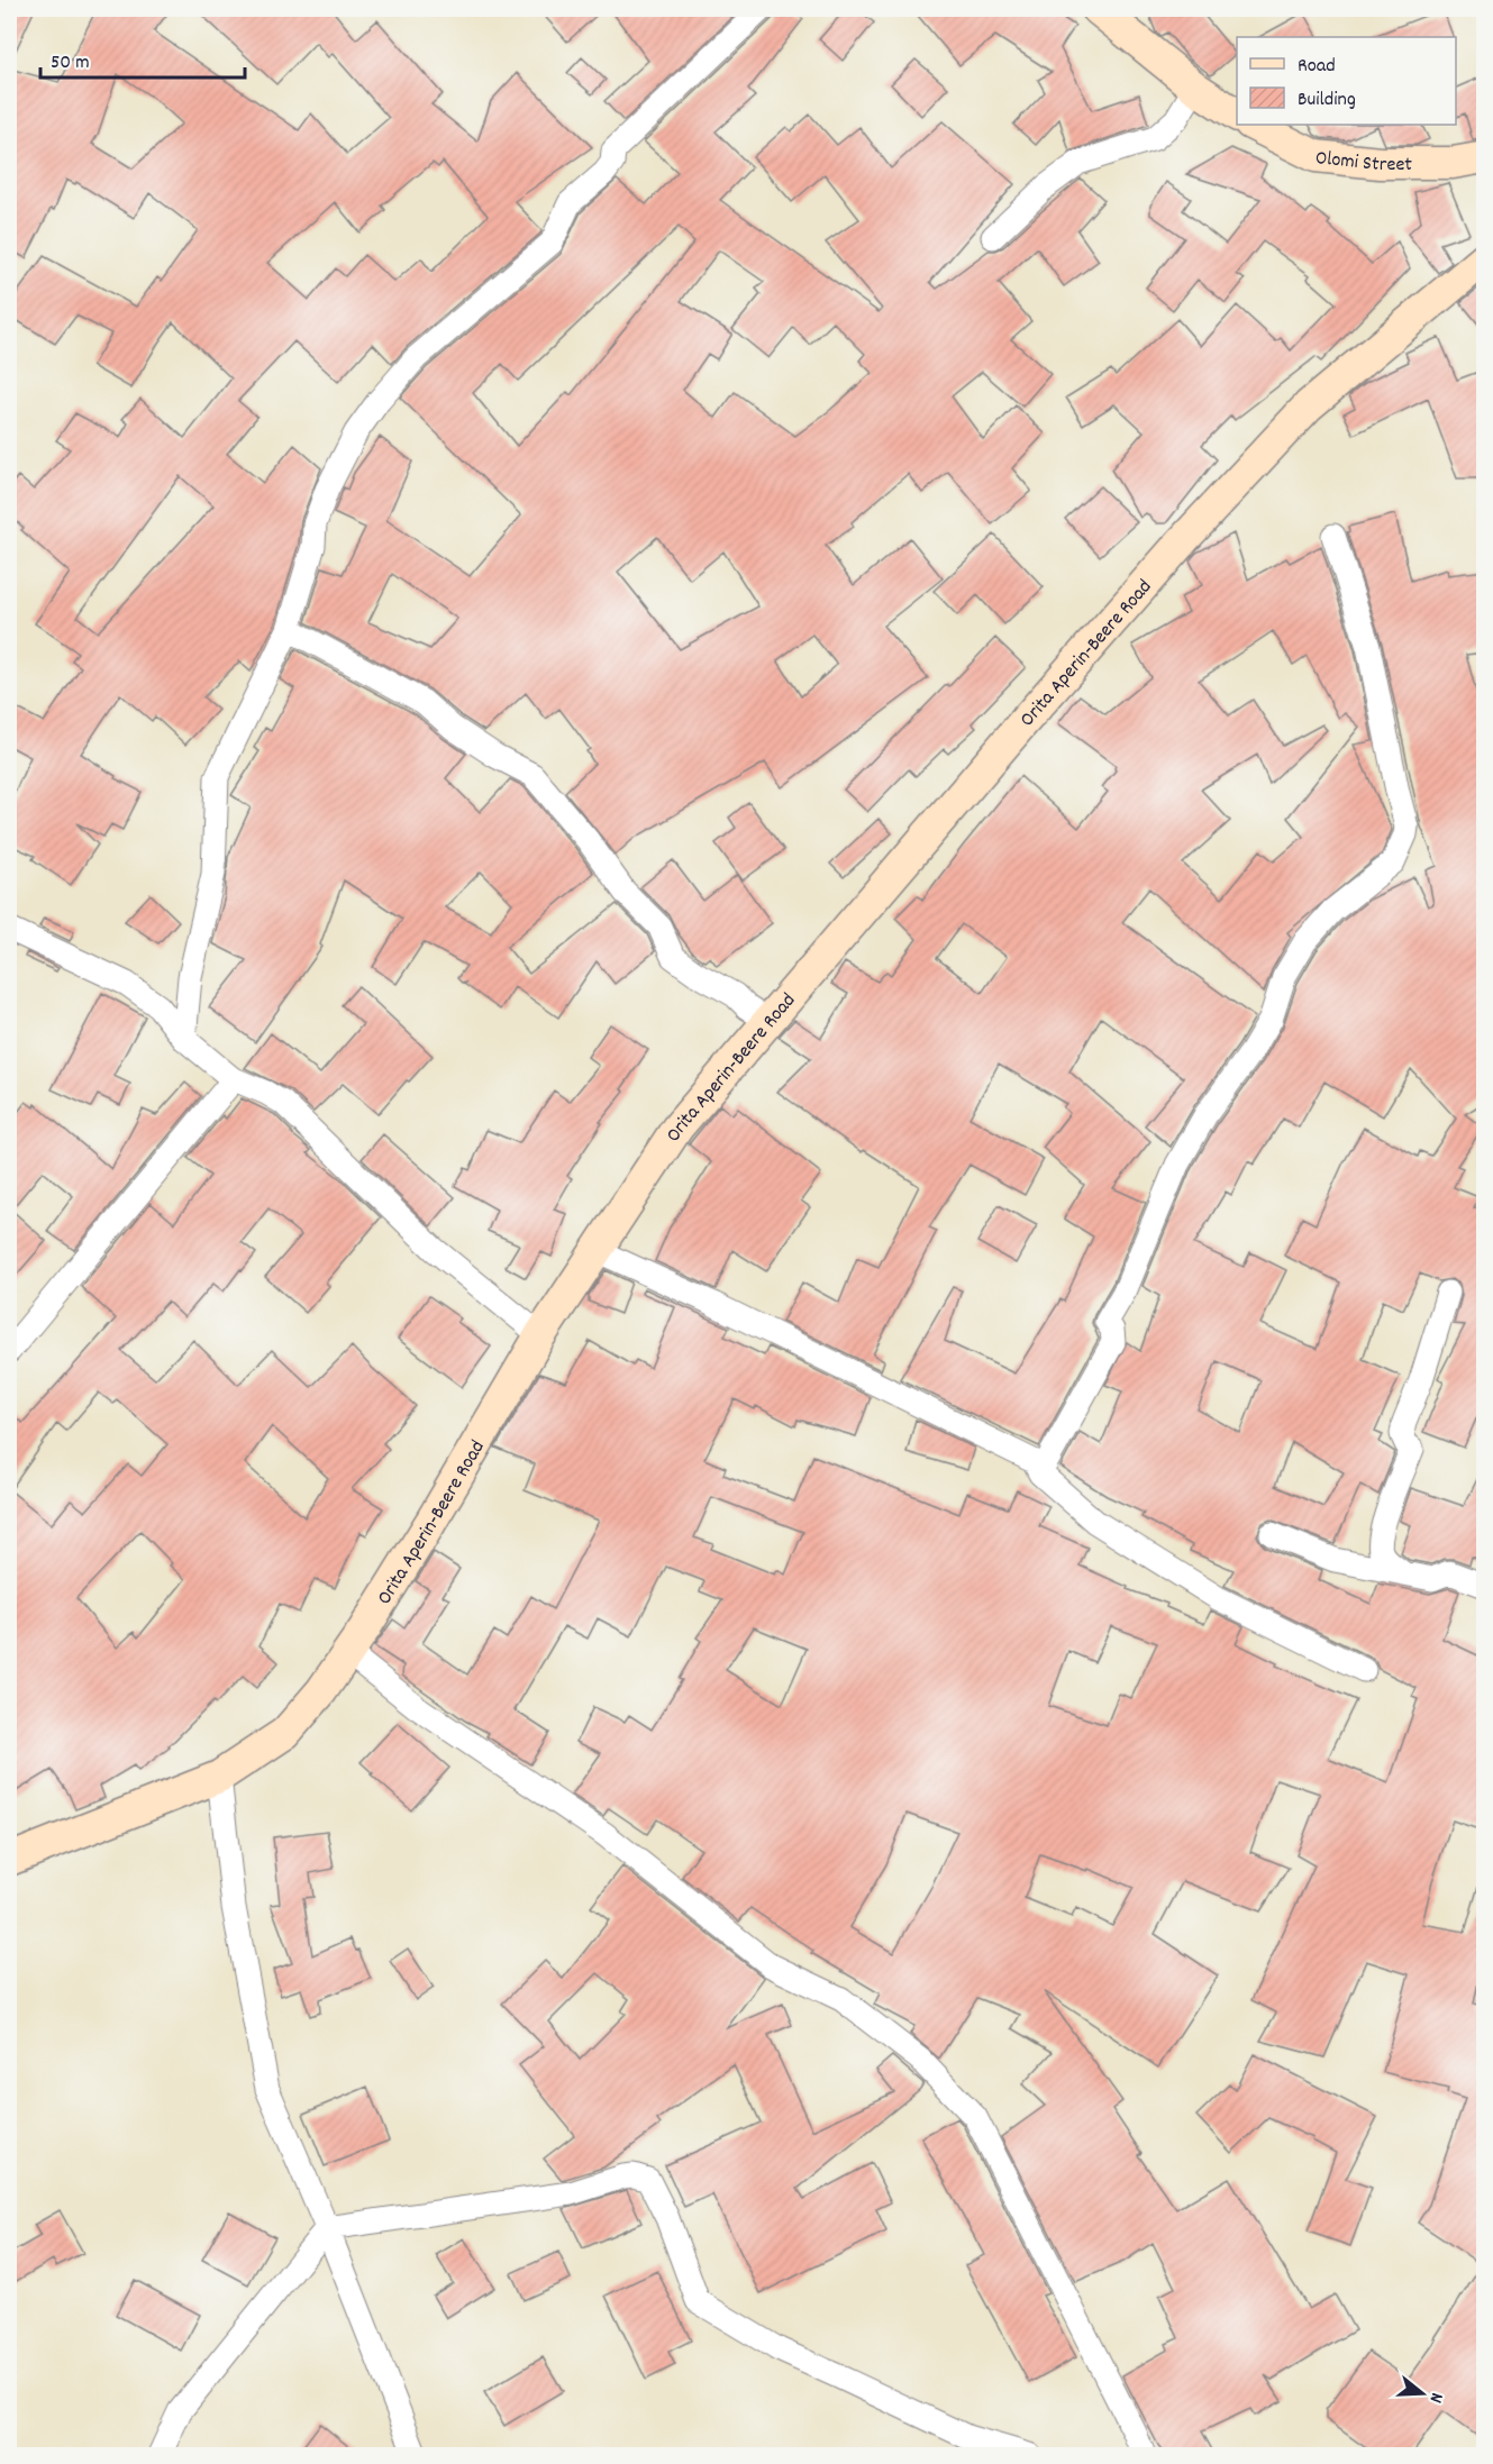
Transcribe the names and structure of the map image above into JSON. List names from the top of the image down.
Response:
{
  "streets": {
    "main road": ["Olomi Street", "Orita Aperin-Beere Road"]
  },
  "legend": ["Road", "Building"],
  "scale_bar": "50 m",
  "north": "right"
}
